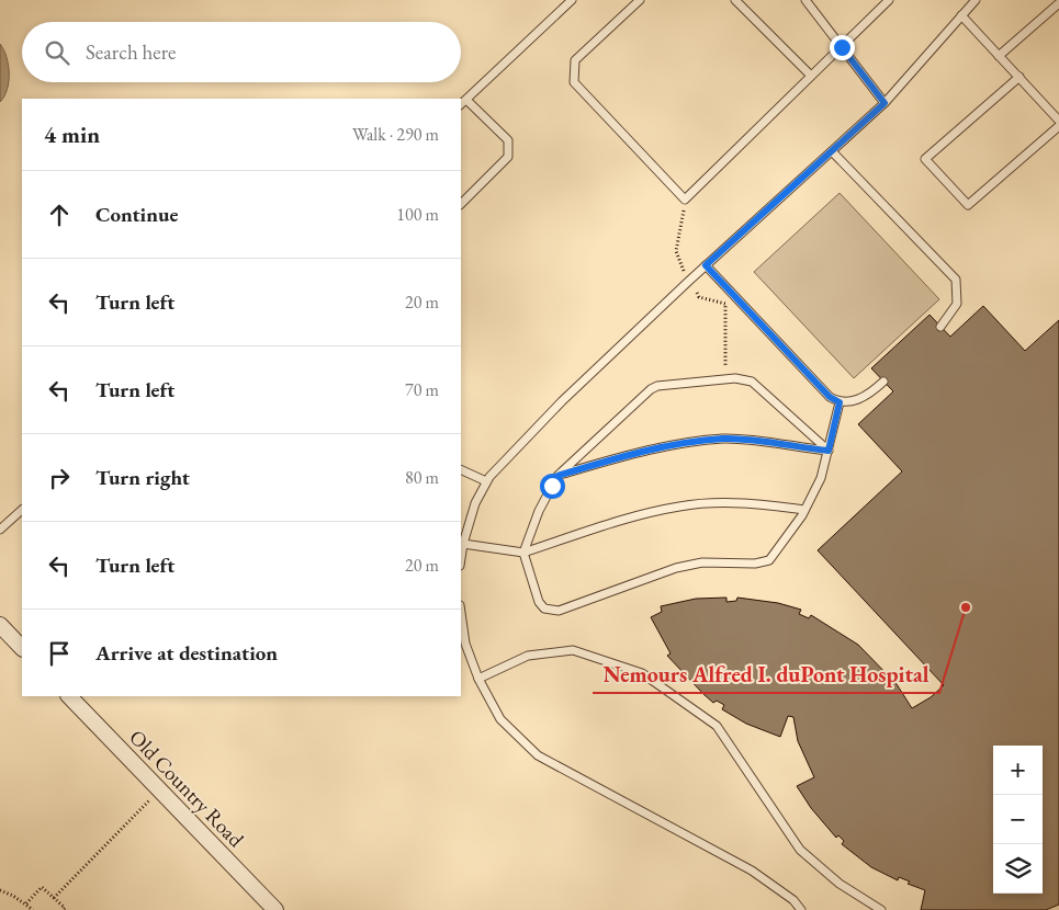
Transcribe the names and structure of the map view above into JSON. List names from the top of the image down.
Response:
{
  "streets": {
    "street": ["Old Country Road"]
  },
  "places": ["Nemours Alfred I. duPont Hospital"],
  "page": {
    "search": "Search here",
    "heading": ["4 min", "Walk · 290 m"],
    "list": [
      ["Continue", "100 m"],
      ["Turn left", "20 m"],
      ["Turn left", "70 m"],
      ["Turn right", "80 m"],
      ["Turn left", "20 m"],
      "Arrive at destination"
    ],
    "map_buttons": ["+", "−"]
  }
}
